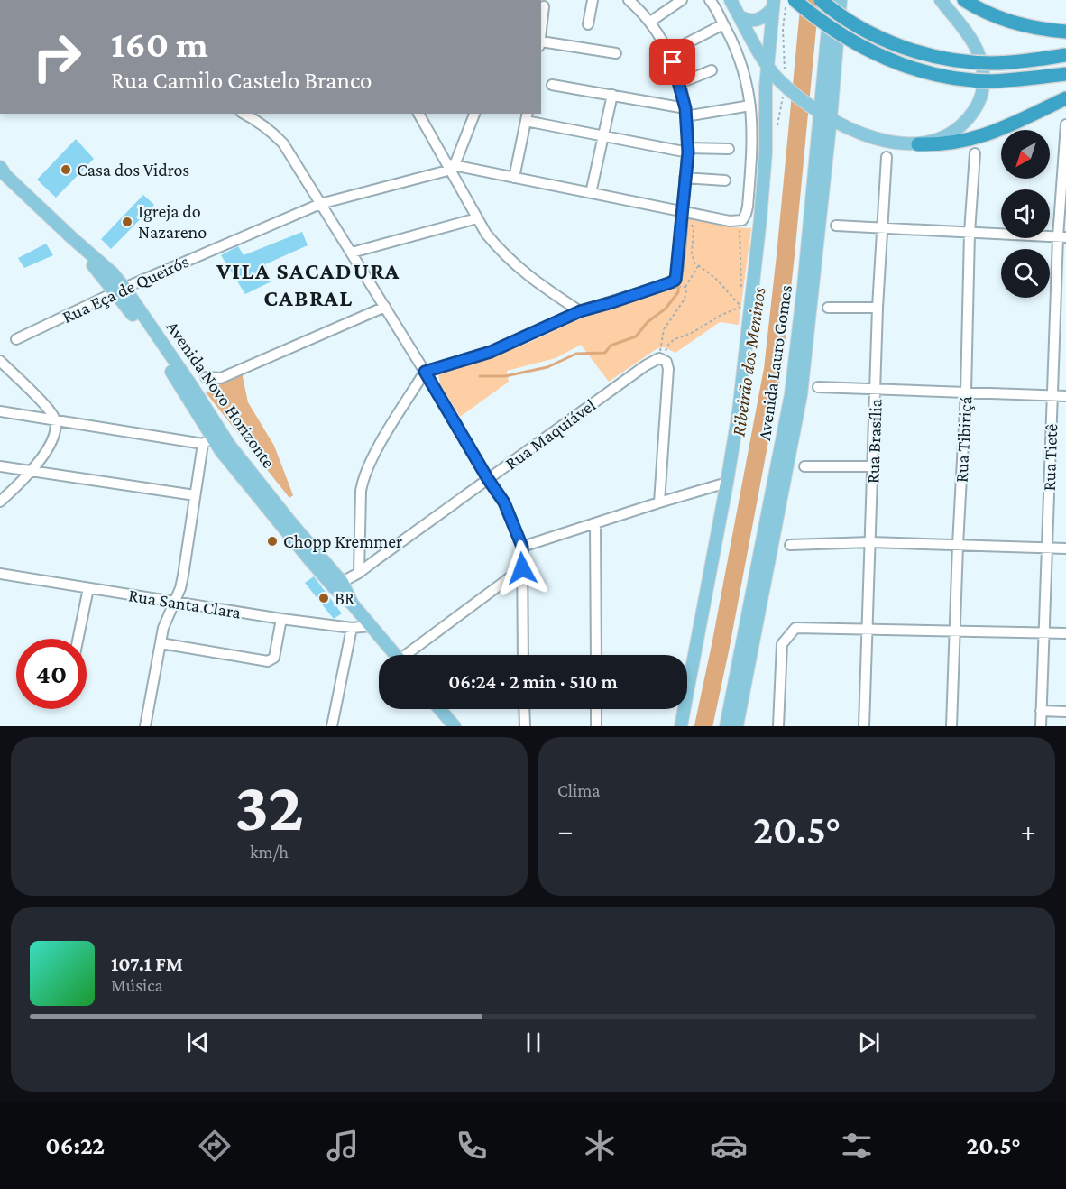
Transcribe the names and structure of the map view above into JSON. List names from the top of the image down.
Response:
{
  "streets": {
    "main road": ["Avenida Lauro Gomes", "Avenida Novo Horizonte"],
    "street": [
      "Rua Eça de Queirós",
      "Rua Maquiável",
      "Rua Tibiriçá",
      "Rua Brasília",
      "Rua Tietê",
      "Rua Santa Clara"
    ]
  },
  "crossings": [
    ["Rua Eça de Queirós", "Avenida Novo Horizonte"],
    ["Avenida Novo Horizonte", "Rua Maquiável"],
    ["Avenida Novo Horizonte", "Rua Santa Clara"]
  ],
  "districts": ["VILA SACADURA CABRAL"],
  "water": ["Ribeirão dos Meninos"],
  "places": [
    "Casa dos Vidros",
    "Igreja do Nazareno",
    "Chopp Kremmer",
    "BR"
  ],
  "north": "bottom left",
  "page": {
    "turn": ["160 m", "Rua Camilo Castelo Branco"],
    "limit": "40",
    "trip": "06:24 · 2 min · 510 m",
    "tile": [
      ["32", "km/h"],
      "Clima"
    ],
    "heat": ["−", "20.5°", "+"],
    "song": ["107.1 FM", "Música"],
    "tabs": ["06:22", "20.5°"]
  }
}
